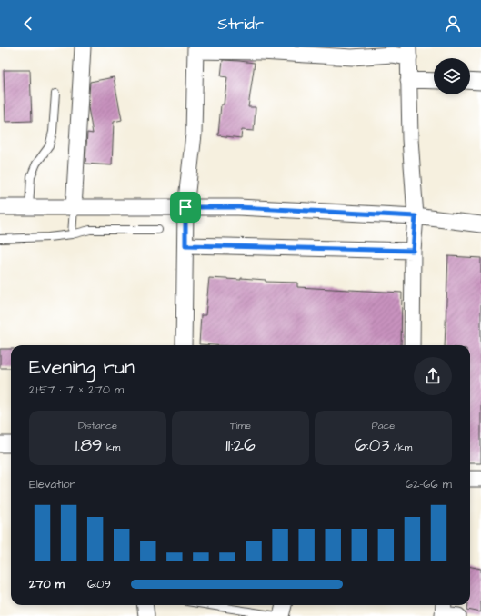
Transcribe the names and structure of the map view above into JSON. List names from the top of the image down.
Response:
{
  "page": {
    "header": "Stridr",
    "heading": ["Evening run", "21:57 · 7 × 270 m"],
    "stats": [
      ["Distance", "1.89 km"],
      ["Time", "11:26"],
      ["Pace", "6:03 /km"]
    ],
    "chart": ["Elevation", "62–66 m"],
    "list": [
      {
        "name": "270 m",
        "note": "6:09"
      }
    ]
  }
}
